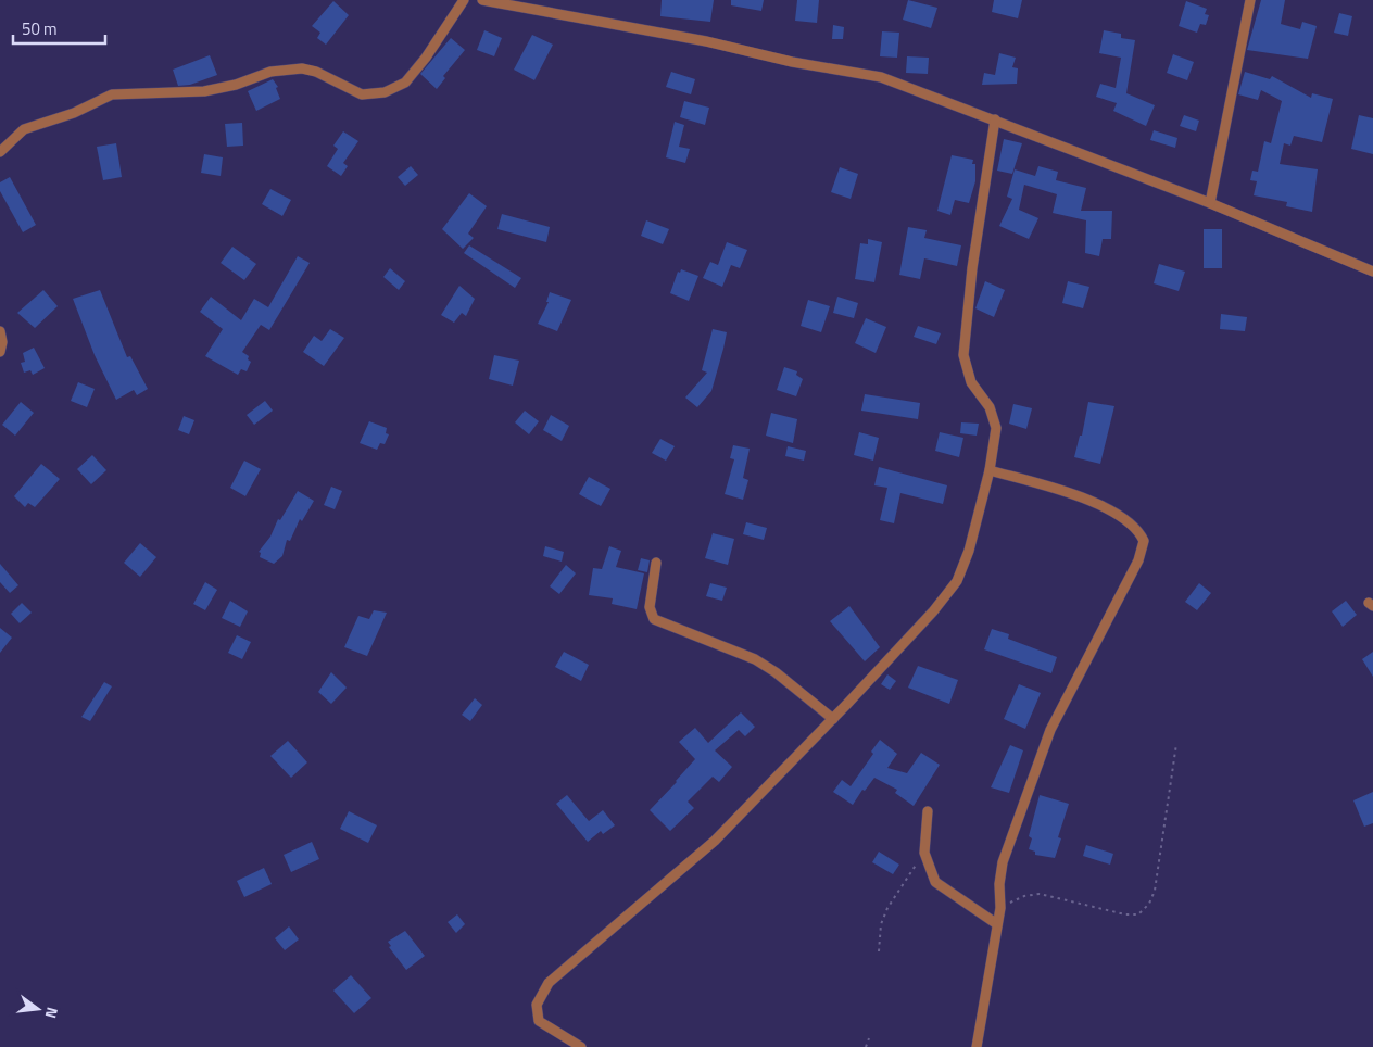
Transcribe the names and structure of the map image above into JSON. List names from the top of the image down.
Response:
{
  "scale_bar": "50 m",
  "north": "right"
}
